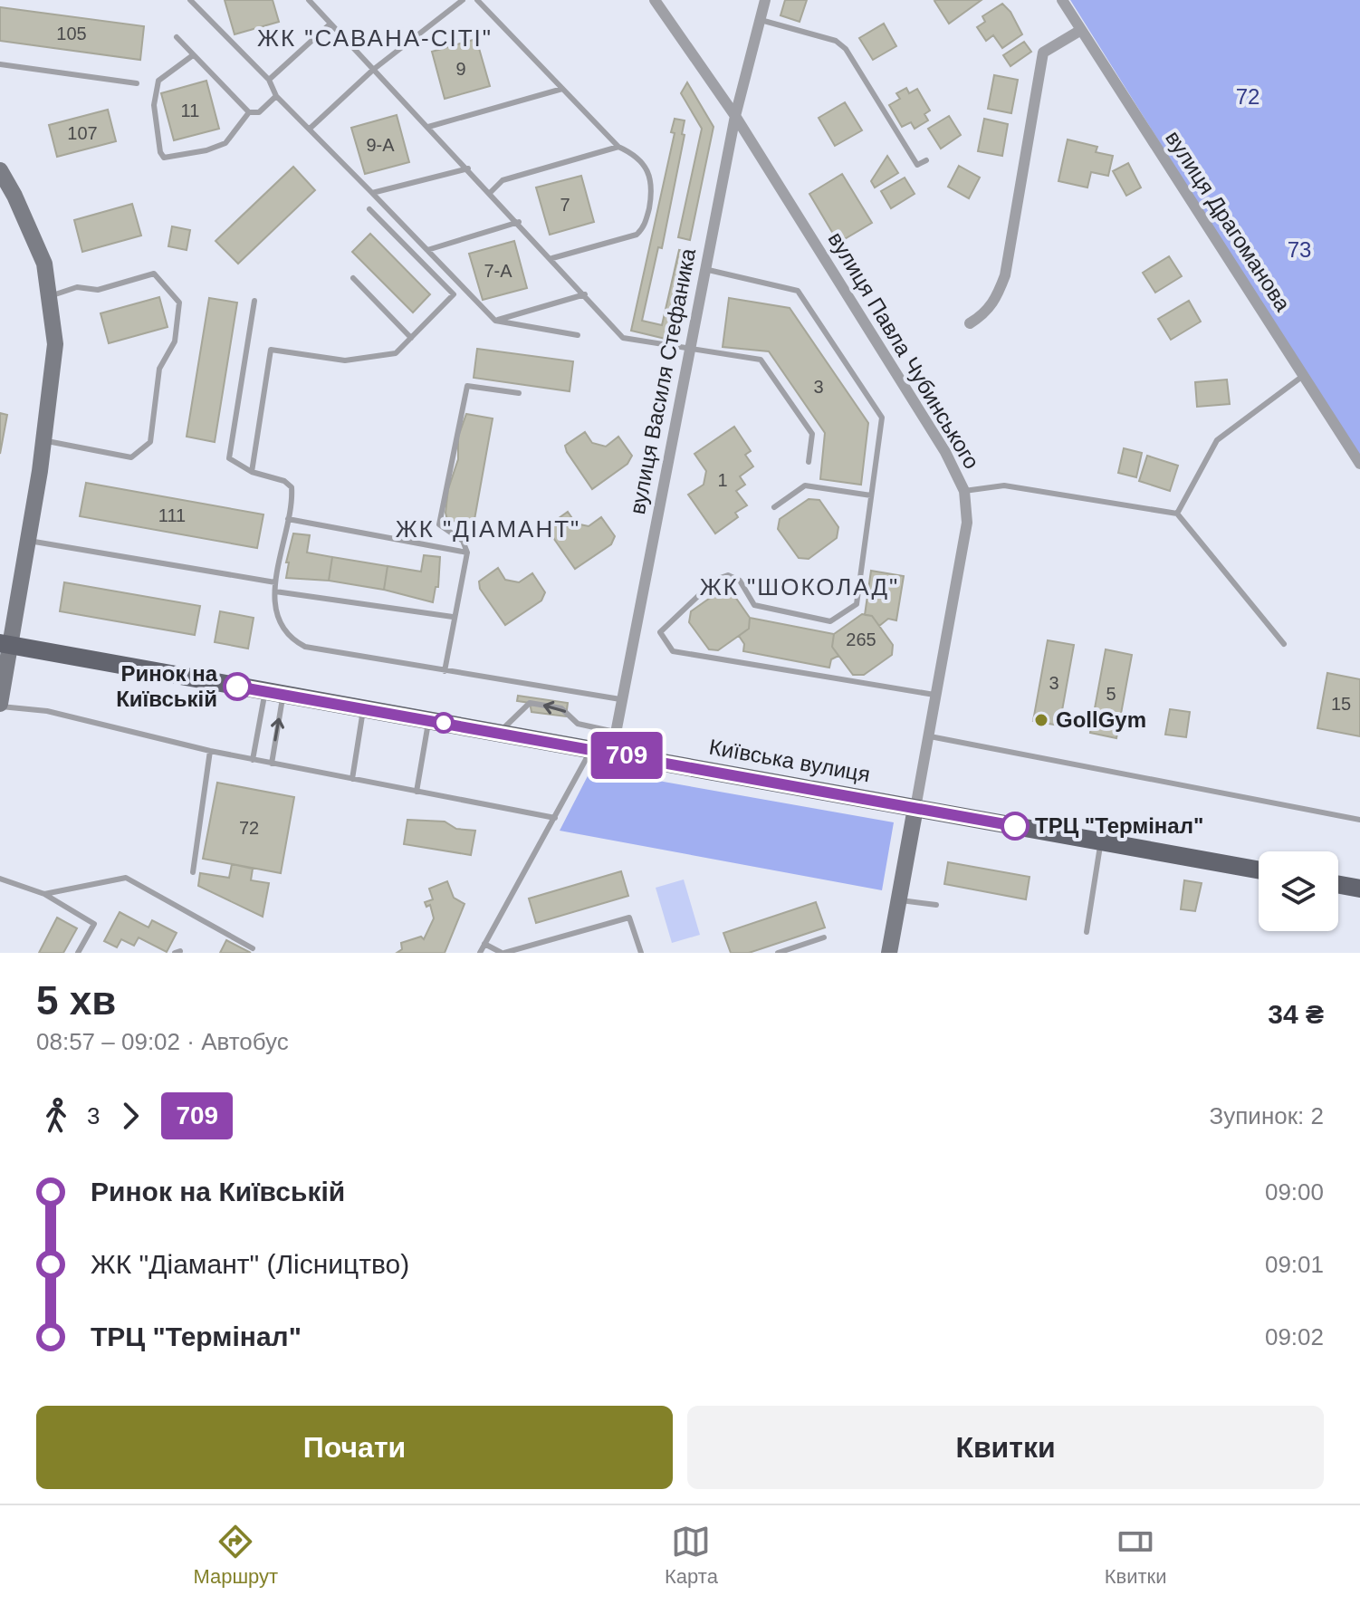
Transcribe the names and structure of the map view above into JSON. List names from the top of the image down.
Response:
{
  "streets": {
    "main road": ["Київська вулиця"],
    "street": ["вулиця Драгоманова", "вулиця Павла Чубинського", "вулиця Василя Стефаника"]
  },
  "crossings": [
    ["вулиця Павла Чубинського", "вулиця Василя Стефаника"],
    ["вулиця Павла Чубинського", "Київська вулиця"],
    ["вулиця Василя Стефаника", "Київська вулиця"]
  ],
  "districts": ["ЖК \"САВАНА-СІТІ\"", "ЖК \"ДІАМАНТ\"", "ЖК \"ШОКОЛАД\""],
  "parks": ["72", "73"],
  "places": ["Ринок на Київській", "GollGym", "ТРЦ \"Термінал\""],
  "lines": ["bus line 709"],
  "house_numbers": [
    "105",
    "9",
    "11",
    "107",
    "9-А",
    "7",
    "7-А",
    "3",
    "1",
    "111",
    "265",
    "3",
    "5",
    "15",
    "72"
  ],
  "page": {
    "on_map": "709",
    "heading": ["5 хв", "08:57 – 09:02 · Автобус", "34 ₴"],
    "legs": ["3", "709", "Зупинок: 2"],
    "list": [
      {
        "name": "Ринок на Київській",
        "value": "09:00"
      },
      {
        "name": "ЖК \"Діамант\" (Лісництво)",
        "value": "09:01"
      },
      {
        "name": "ТРЦ \"Термінал\"",
        "value": "09:02"
      }
    ],
    "buttons": ["Почати", "Квитки"],
    "tabs": ["Маршрут", "Карта", "Квитки"]
  }
}
